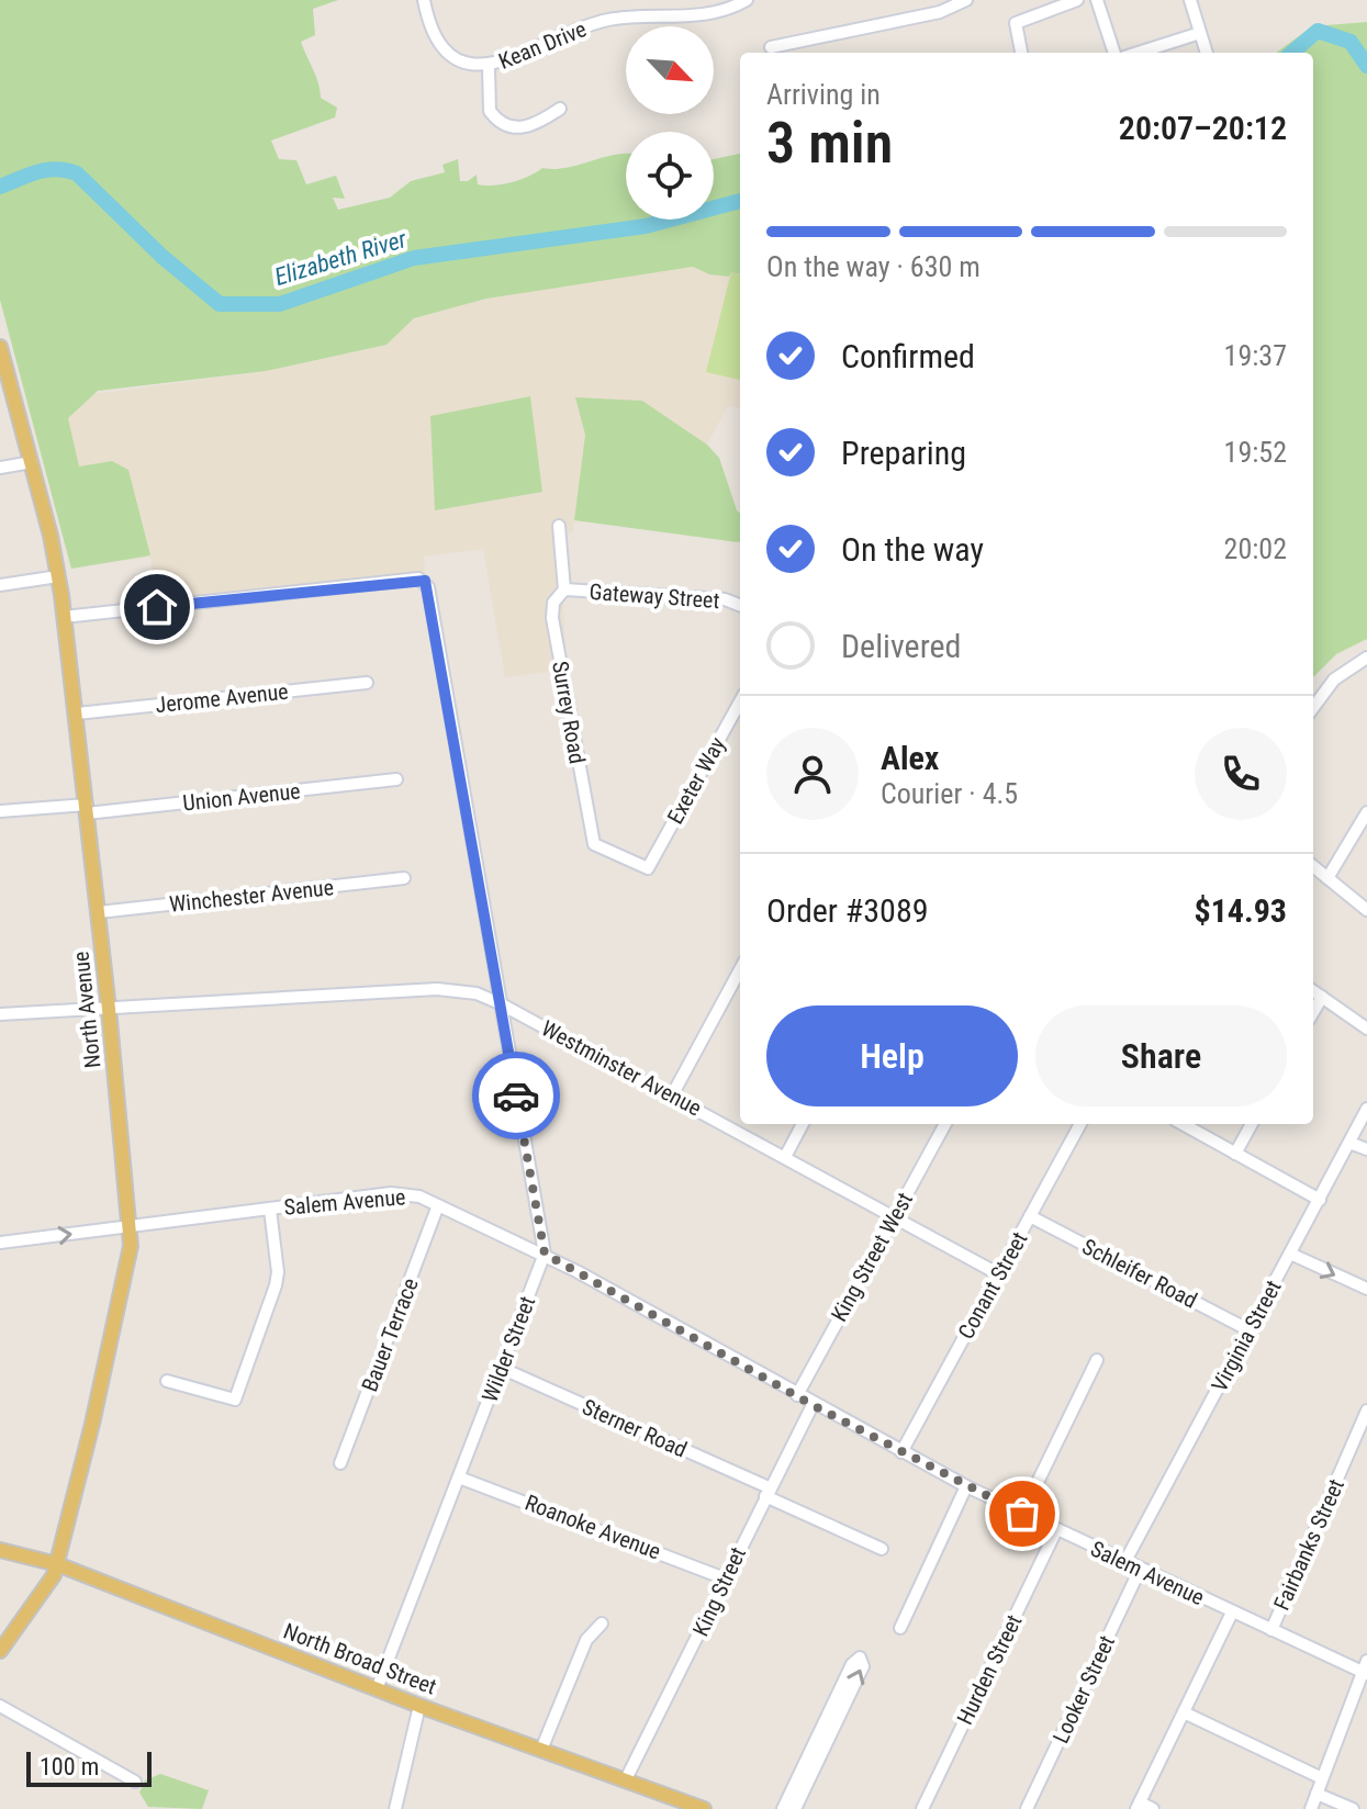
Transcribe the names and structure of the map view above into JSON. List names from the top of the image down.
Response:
{
  "streets": {
    "main road": ["North Avenue", "North Broad Street"],
    "street": [
      "Kean Drive",
      "Gateway Street",
      "Jerome Avenue",
      "Surrey Road",
      "Exeter Way",
      "Union Avenue",
      "Winchester Avenue",
      "Westminster Avenue",
      "Salem Avenue",
      "King Street West",
      "Schleifer Road",
      "Conant Street",
      "Bauer Terrace",
      "Virginia Street",
      "Wilder Street",
      "Sterner Road",
      "Roanoke Avenue",
      "Fairbanks Street",
      "King Street",
      "Hurden Street",
      "Looker Street"
    ]
  },
  "crossings": [
    ["Gateway Street", "Surrey Road"],
    ["Jerome Avenue", "North Avenue"],
    ["Surrey Road", "Exeter Way"],
    ["Union Avenue", "North Avenue"],
    ["Winchester Avenue", "North Avenue"],
    ["North Avenue", "Westminster Avenue"],
    ["North Avenue", "Salem Avenue"],
    ["North Avenue", "North Broad Street"],
    ["Westminster Avenue", "King Street West"],
    ["Westminster Avenue", "Conant Street"],
    ["Salem Avenue", "King Street West"],
    ["Salem Avenue", "Conant Street"],
    ["Salem Avenue", "Bauer Terrace"],
    ["Salem Avenue", "Virginia Street"],
    ["Salem Avenue", "Wilder Street"],
    ["Salem Avenue", "Fairbanks Street"],
    ["Salem Avenue", "King Street"],
    ["Salem Avenue", "Hurden Street"],
    ["Salem Avenue", "Looker Street"],
    ["Schleifer Road", "Conant Street"],
    ["Schleifer Road", "Virginia Street"],
    ["Wilder Street", "Sterner Road"],
    ["Wilder Street", "Roanoke Avenue"],
    ["Wilder Street", "North Broad Street"],
    ["Sterner Road", "King Street"],
    ["Roanoke Avenue", "King Street"],
    ["King Street", "North Broad Street"]
  ],
  "water": ["Elizabeth River"],
  "scale_bar": "100 m",
  "north": "bottom right",
  "page": {
    "heading": ["3 min", "Arriving in", "20:07–20:12"],
    "panel": [
      "Alex",
      "Courier · 4.5",
      "Order #3089",
      "$14.93"
    ],
    "bar": "On the way · 630 m",
    "list": [
      ["Confirmed", "19:37"],
      ["Preparing", "19:52"],
      ["On the way", "20:02"],
      "Delivered"
    ],
    "buttons": ["Help", "Share"],
    "scale": "100 m"
  }
}
